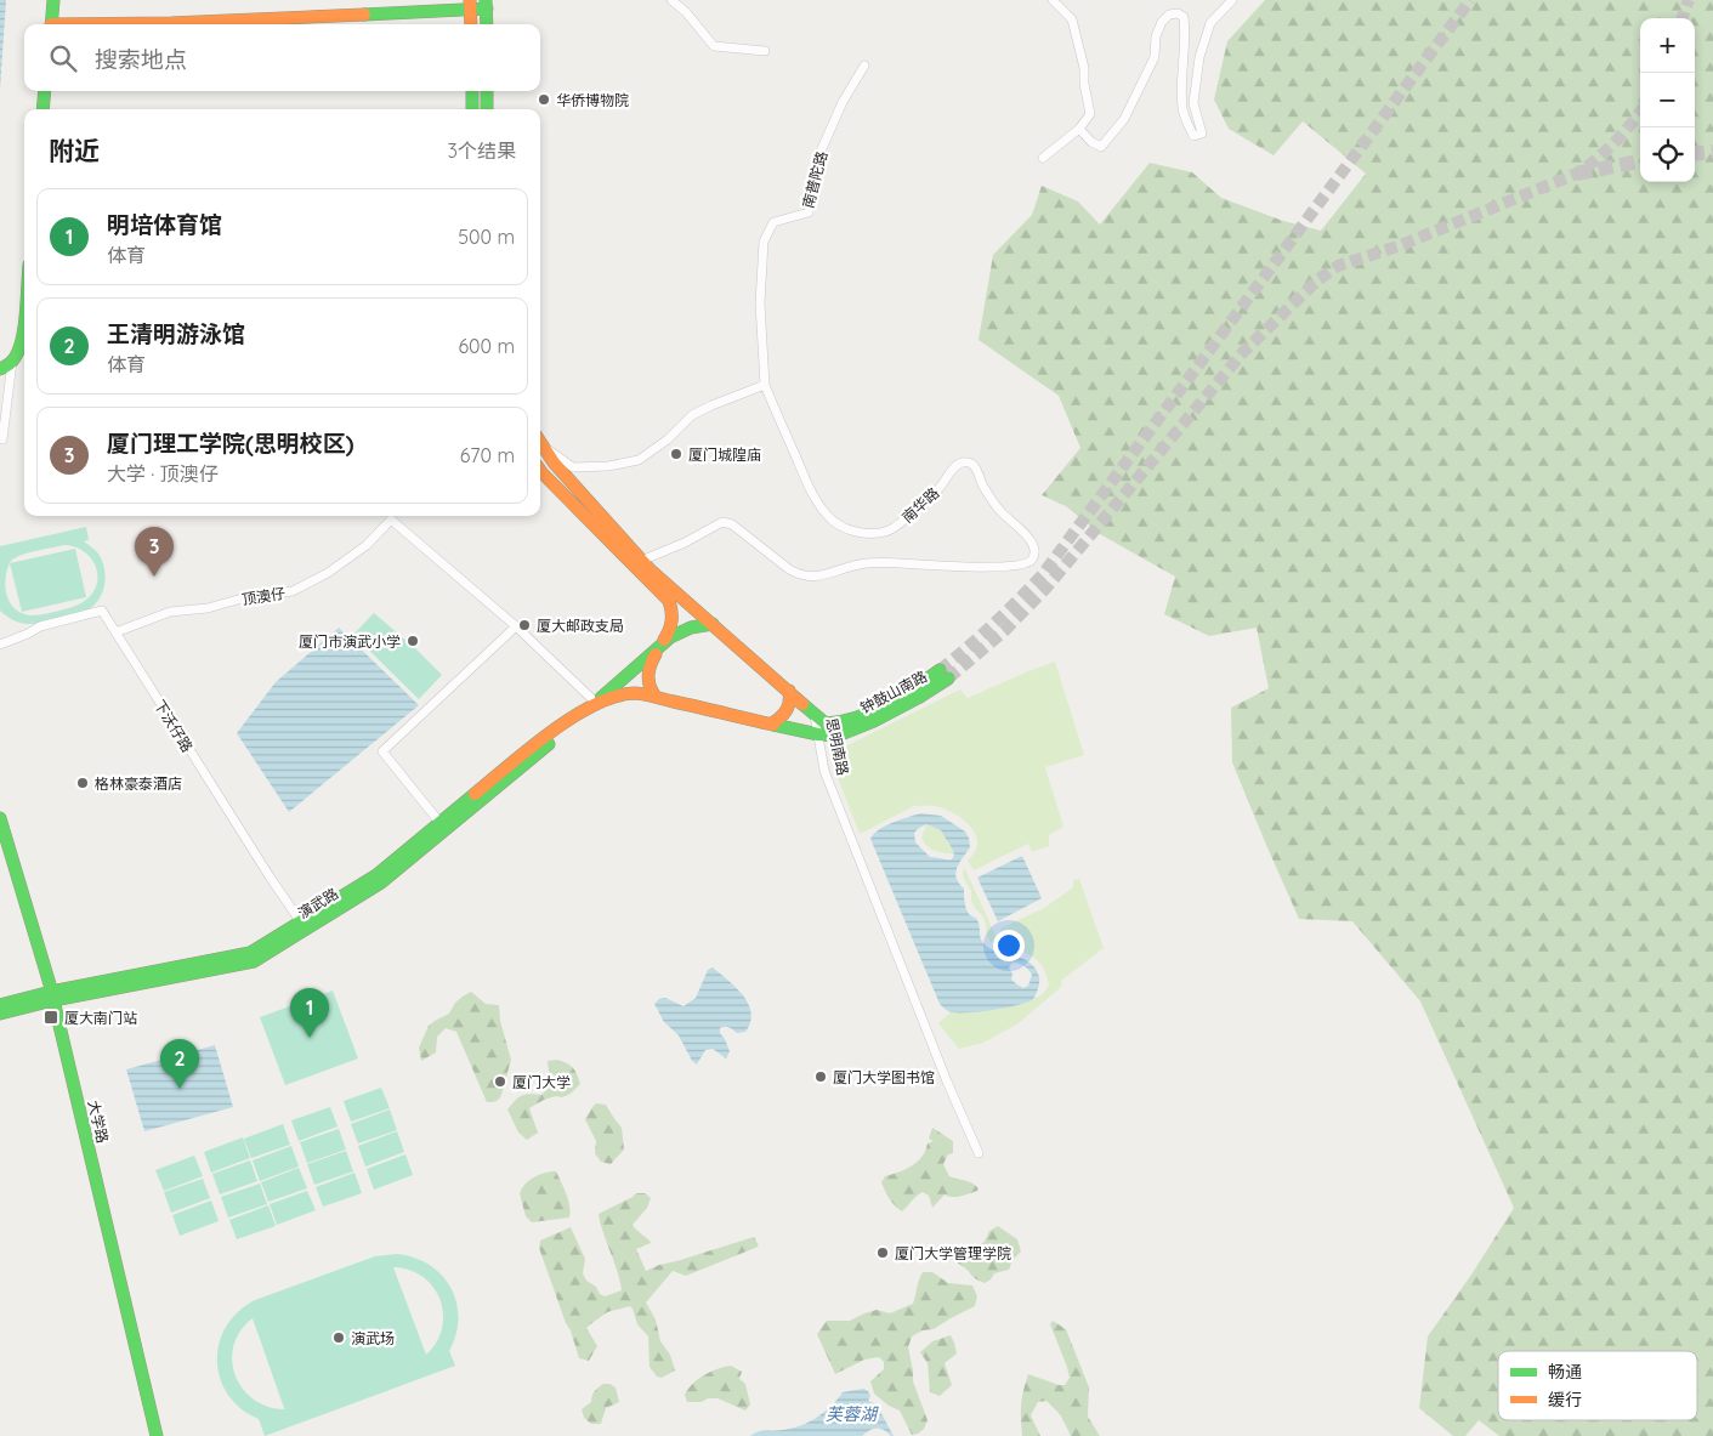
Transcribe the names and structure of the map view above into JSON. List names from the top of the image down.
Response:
{
  "streets": {
    "main road": [
      "钟鼓山南路",
      "思明南路",
      "演武路",
      "大学路"
    ],
    "street": [
      "南普陀路",
      "南华路",
      "顶澳仔",
      "下沃仔路"
    ]
  },
  "crossings": [
    ["南普陀路", "南华路"],
    ["南华路", "思明南路"],
    ["顶澳仔", "钟鼓山南路"],
    ["顶澳仔", "下沃仔路"],
    ["顶澳仔", "演武路"],
    ["钟鼓山南路", "思明南路"],
    ["钟鼓山南路", "演武路"],
    ["下沃仔路", "演武路"],
    ["思明南路", "演武路"],
    ["演武路", "大学路"]
  ],
  "water": ["芙蓉湖"],
  "places": {
    "other": [
      "华侨博物院",
      "厦门城隍庙",
      "厦大邮政支局",
      "厦门市演武小学",
      "格林豪泰酒店",
      "厦门大学图书馆",
      "厦门大学",
      "厦门大学管理学院",
      "演武场"
    ],
    "transit": ["厦大南门站"]
  },
  "legend": ["畅通", "缓行"],
  "page": {
    "map_buttons": ["+", "−"],
    "search": "搜索地点",
    "heading": ["附近", "3个结果"],
    "list": [
      {
        "mark": "1",
        "name": "明培体育馆",
        "note": "体育",
        "value": "500 m"
      },
      {
        "mark": "2",
        "name": "王清明游泳馆",
        "note": "体育",
        "value": "600 m"
      },
      {
        "mark": "3",
        "name": "厦门理工学院(思明校区)",
        "note": "大学 · 顶澳仔",
        "value": "670 m"
      }
    ],
    "pins": ["3", "1", "2"]
  }
}
